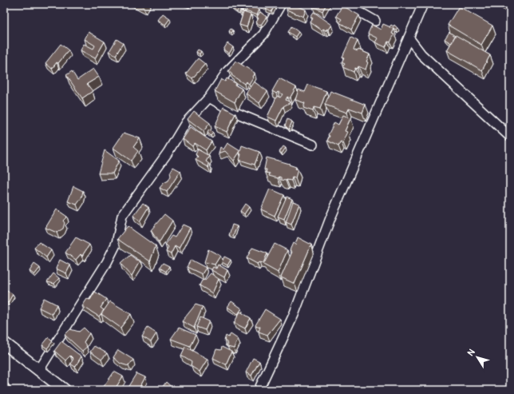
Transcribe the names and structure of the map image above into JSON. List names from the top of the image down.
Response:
{
  "north": "top left"
}
